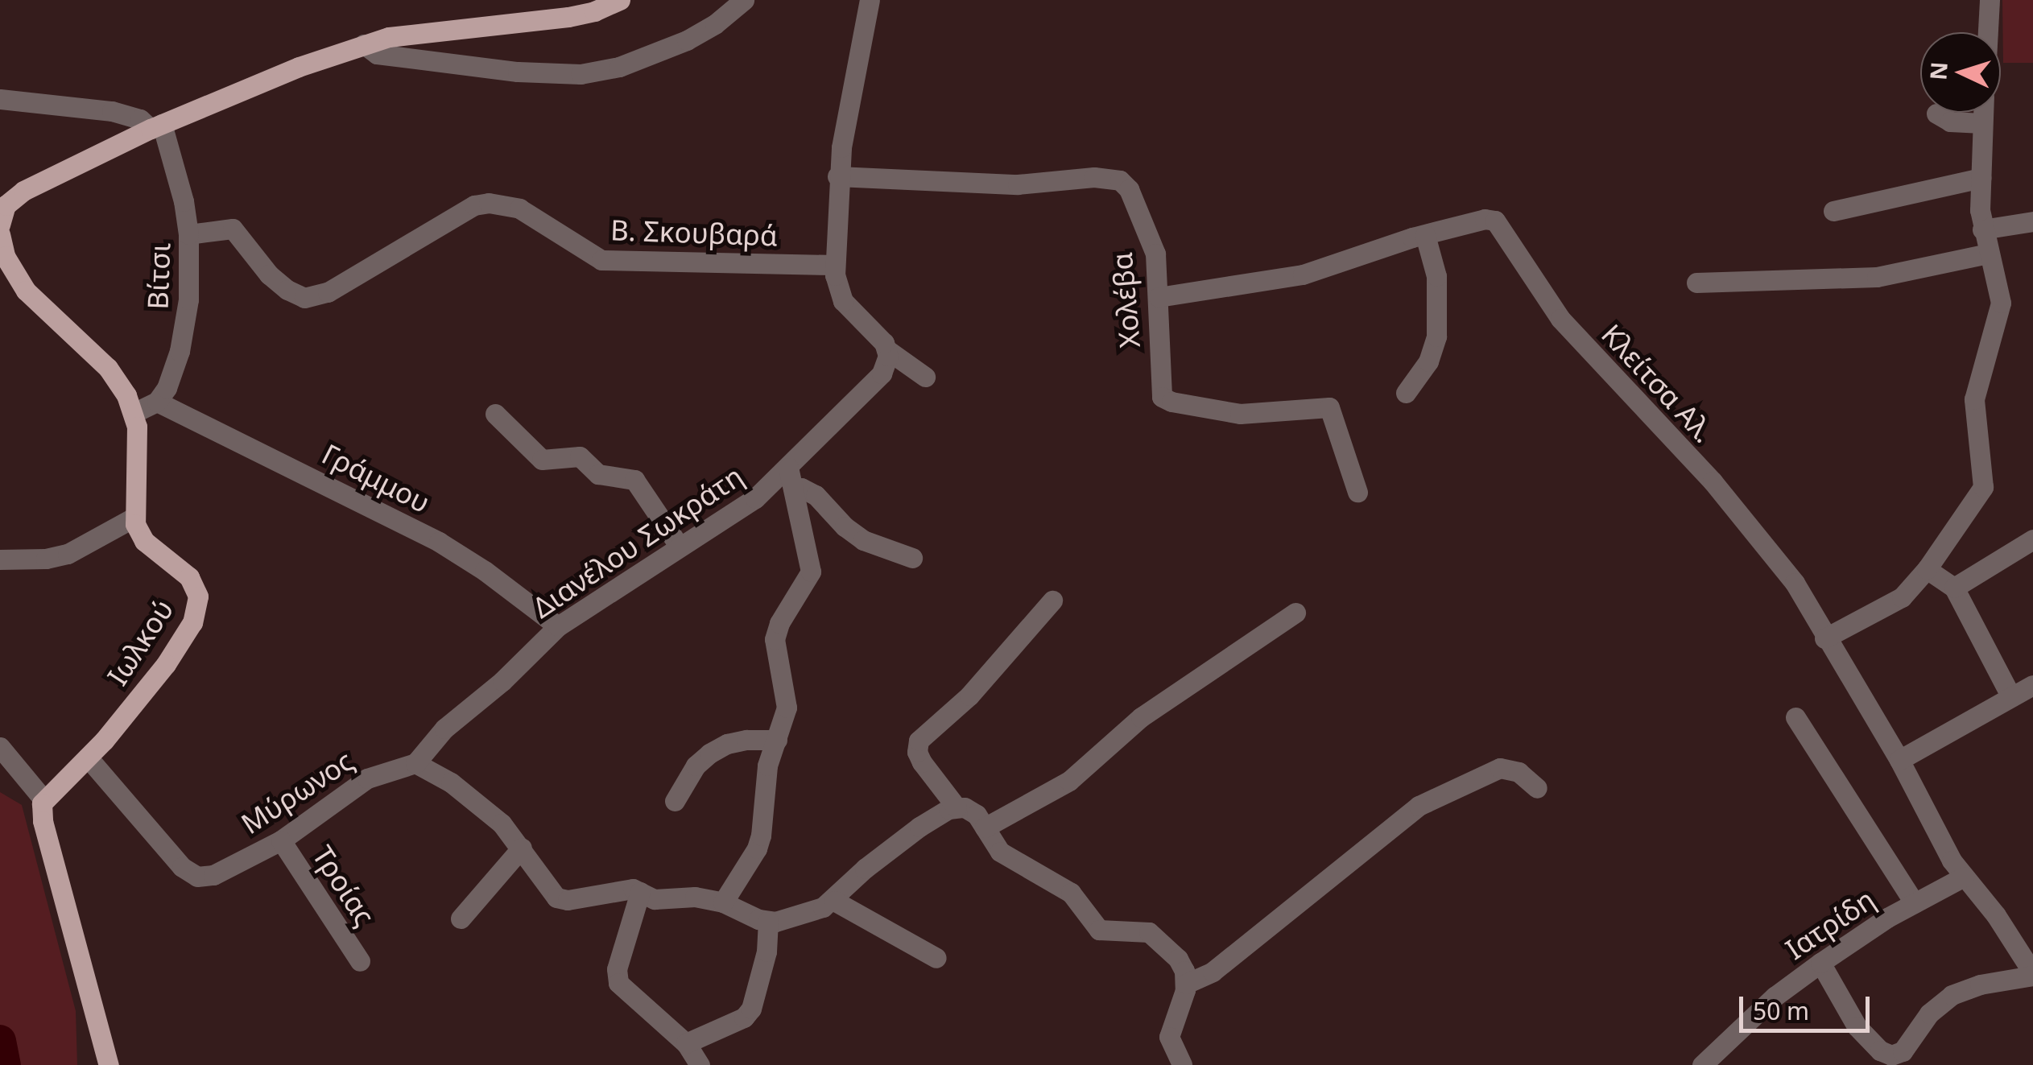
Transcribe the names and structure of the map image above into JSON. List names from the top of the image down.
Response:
{
  "streets": {
    "main road": ["Ιωλκού"],
    "street": [
      "Β. Σκουβαρά",
      "Βίτσι",
      "Χολέβα",
      "Κλείτσα Αλ.",
      "Γράμμου",
      "Διανέλου Σωκράτη",
      "Μύρωνος",
      "Τροίας",
      "Ιατρίδη"
    ]
  },
  "crossings": [
    ["Β. Σκουβαρά", "Βίτσι"],
    ["Βίτσι", "Γράμμου"],
    ["Χολέβα", "Κλείτσα Αλ."],
    ["Κλείτσα Αλ.", "Ιατρίδη"],
    ["Γράμμου", "Διανέλου Σωκράτη"],
    ["Διανέλου Σωκράτη", "Μύρωνος"],
    ["Ιωλκού", "Μύρωνος"],
    ["Μύρωνος", "Τροίας"]
  ],
  "scale_bar": "50 m",
  "north": "left"
}
